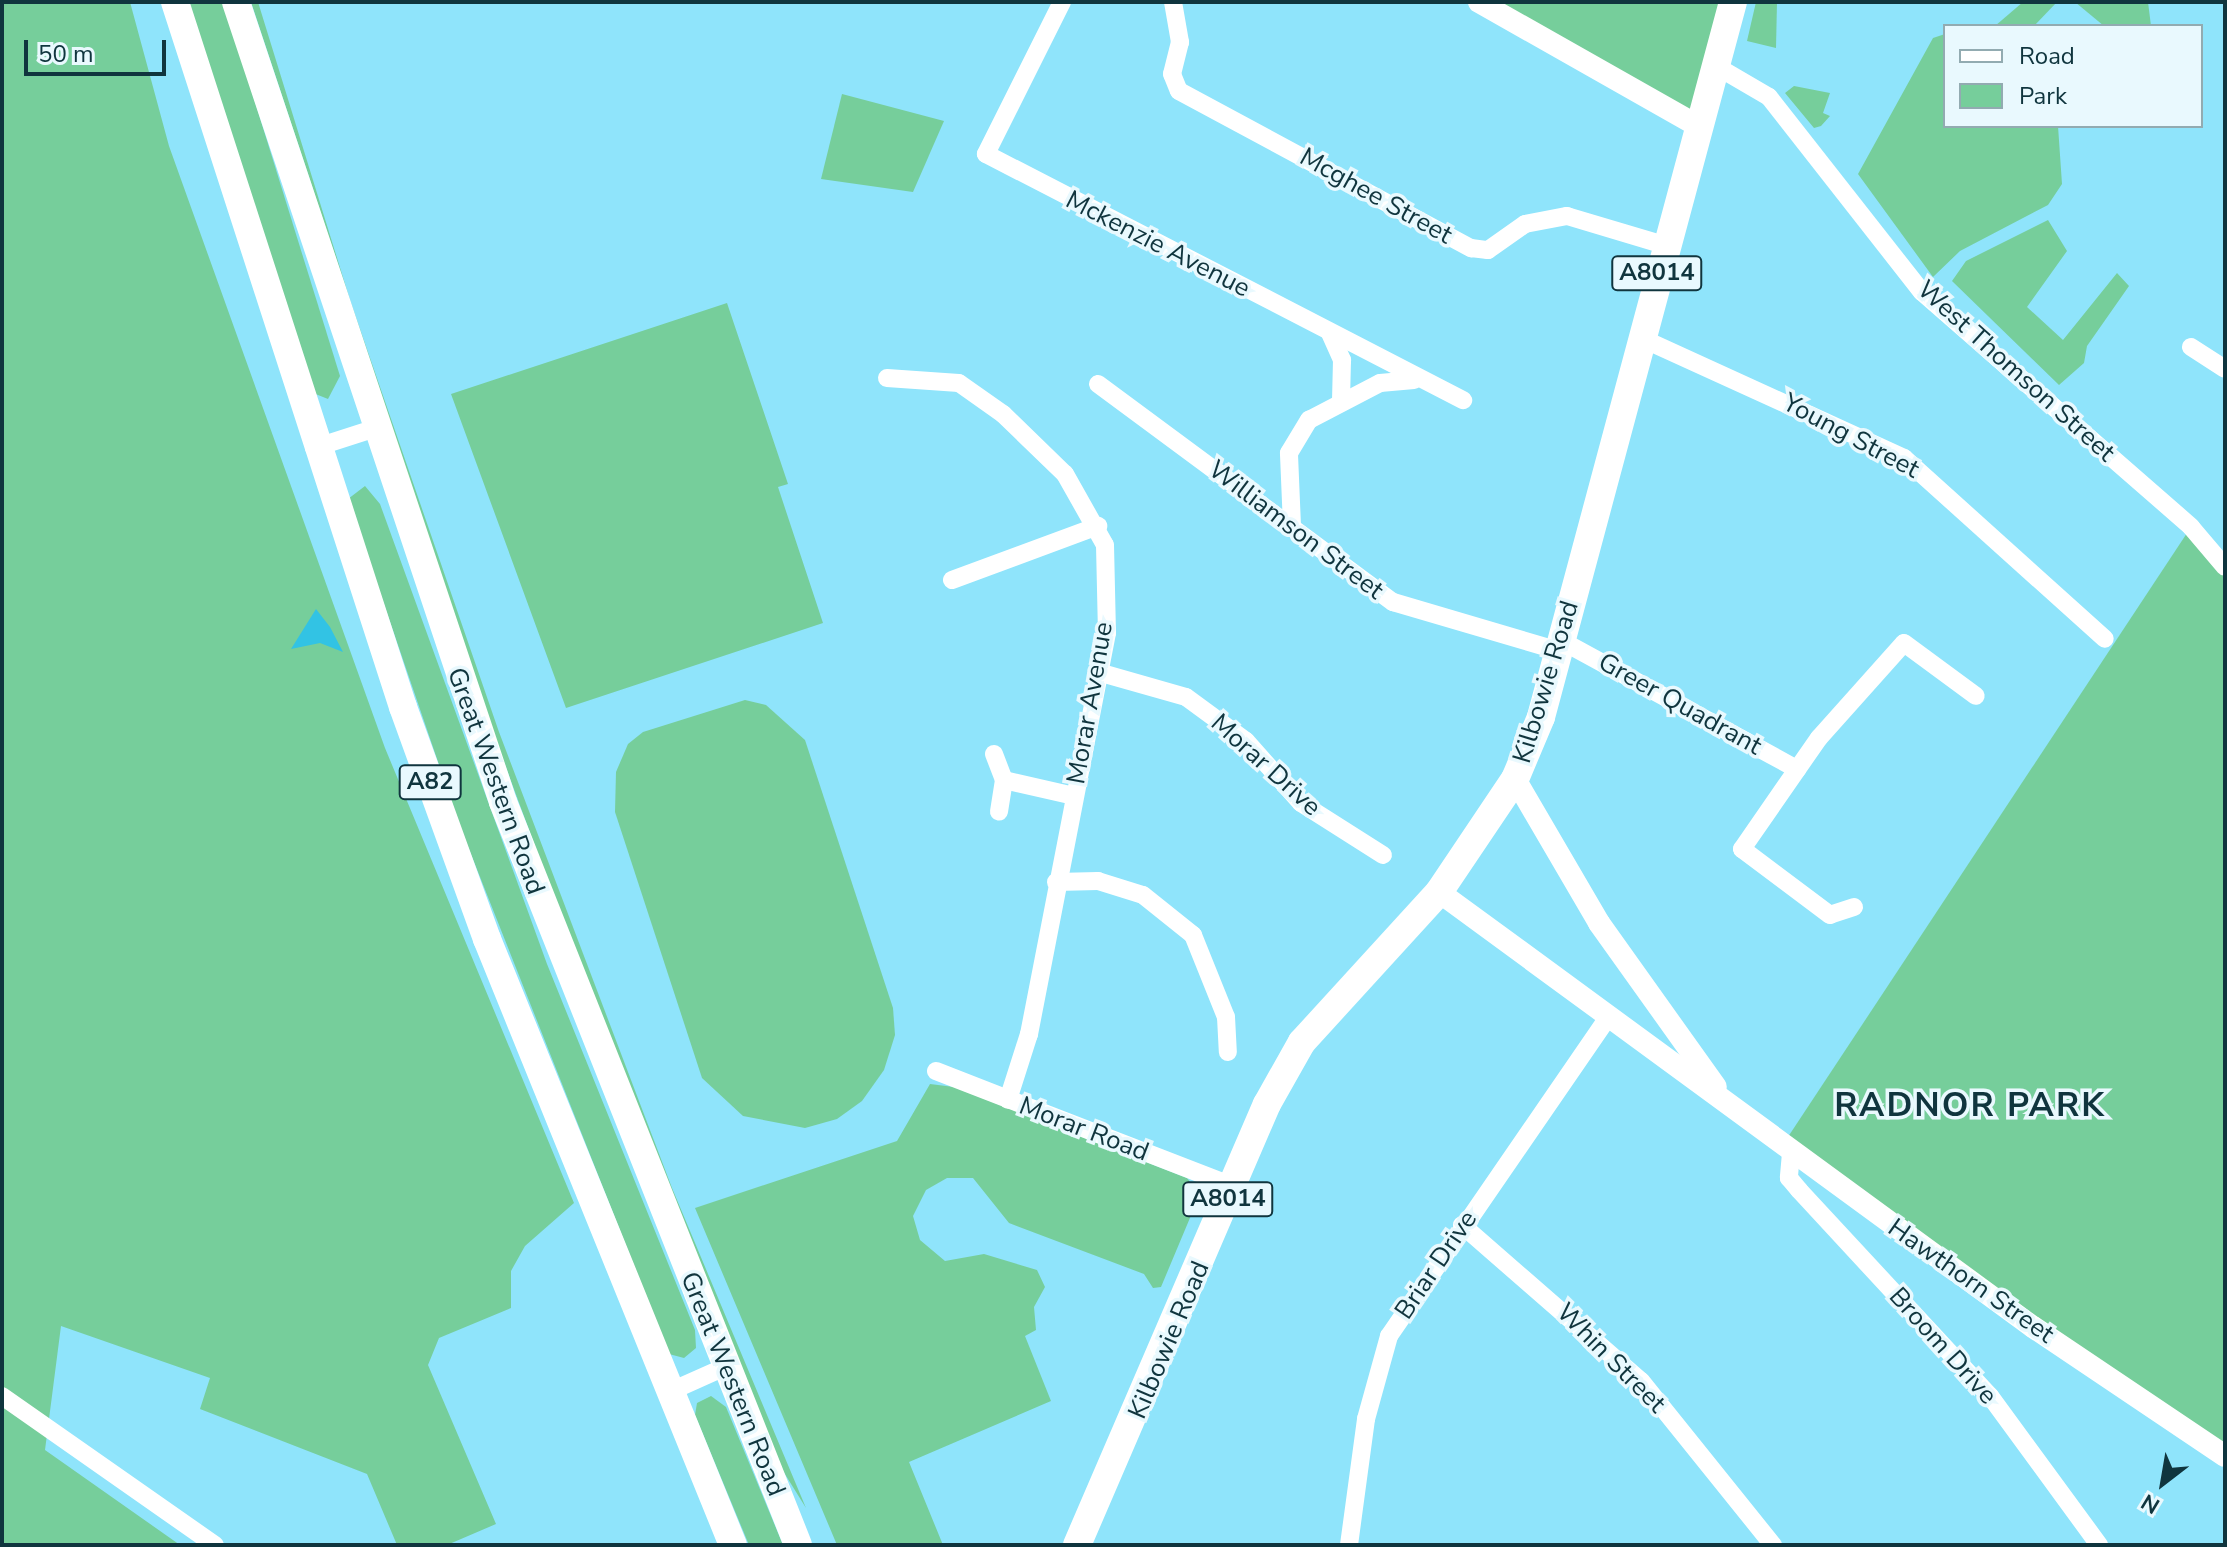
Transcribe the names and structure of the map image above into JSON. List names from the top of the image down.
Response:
{
  "streets": {
    "main road": [
      "A8014",
      "Kilbowie Road",
      "Great Western Road",
      "A82"
    ],
    "street": [
      "Mcghee Street",
      "Mckenzie Avenue",
      "West Thomson Street",
      "Young Street",
      "Williamson Street",
      "Morar Avenue",
      "Greer Quadrant",
      "Morar Drive",
      "Morar Road",
      "Briar Drive",
      "Hawthorn Street",
      "Broom Drive",
      "Whin Street"
    ]
  },
  "crossings": [
    ["Mcghee Street", "Kilbowie Road"],
    ["Mckenzie Avenue", "Williamson Street"],
    ["West Thomson Street", "Kilbowie Road"],
    ["Young Street", "Kilbowie Road"],
    ["Williamson Street", "Kilbowie Road"],
    ["Williamson Street", "Greer Quadrant"],
    ["Kilbowie Road", "Greer Quadrant"],
    ["Kilbowie Road", "Morar Road"],
    ["Kilbowie Road", "Hawthorn Street"],
    ["Morar Avenue", "Morar Drive"],
    ["Morar Avenue", "Morar Road"],
    ["Briar Drive", "Hawthorn Street"],
    ["Briar Drive", "Whin Street"],
    ["Hawthorn Street", "Broom Drive"]
  ],
  "districts": ["RADNOR PARK"],
  "legend": ["Road", "Park"],
  "scale_bar": "50 m",
  "north": "bottom left"
}
